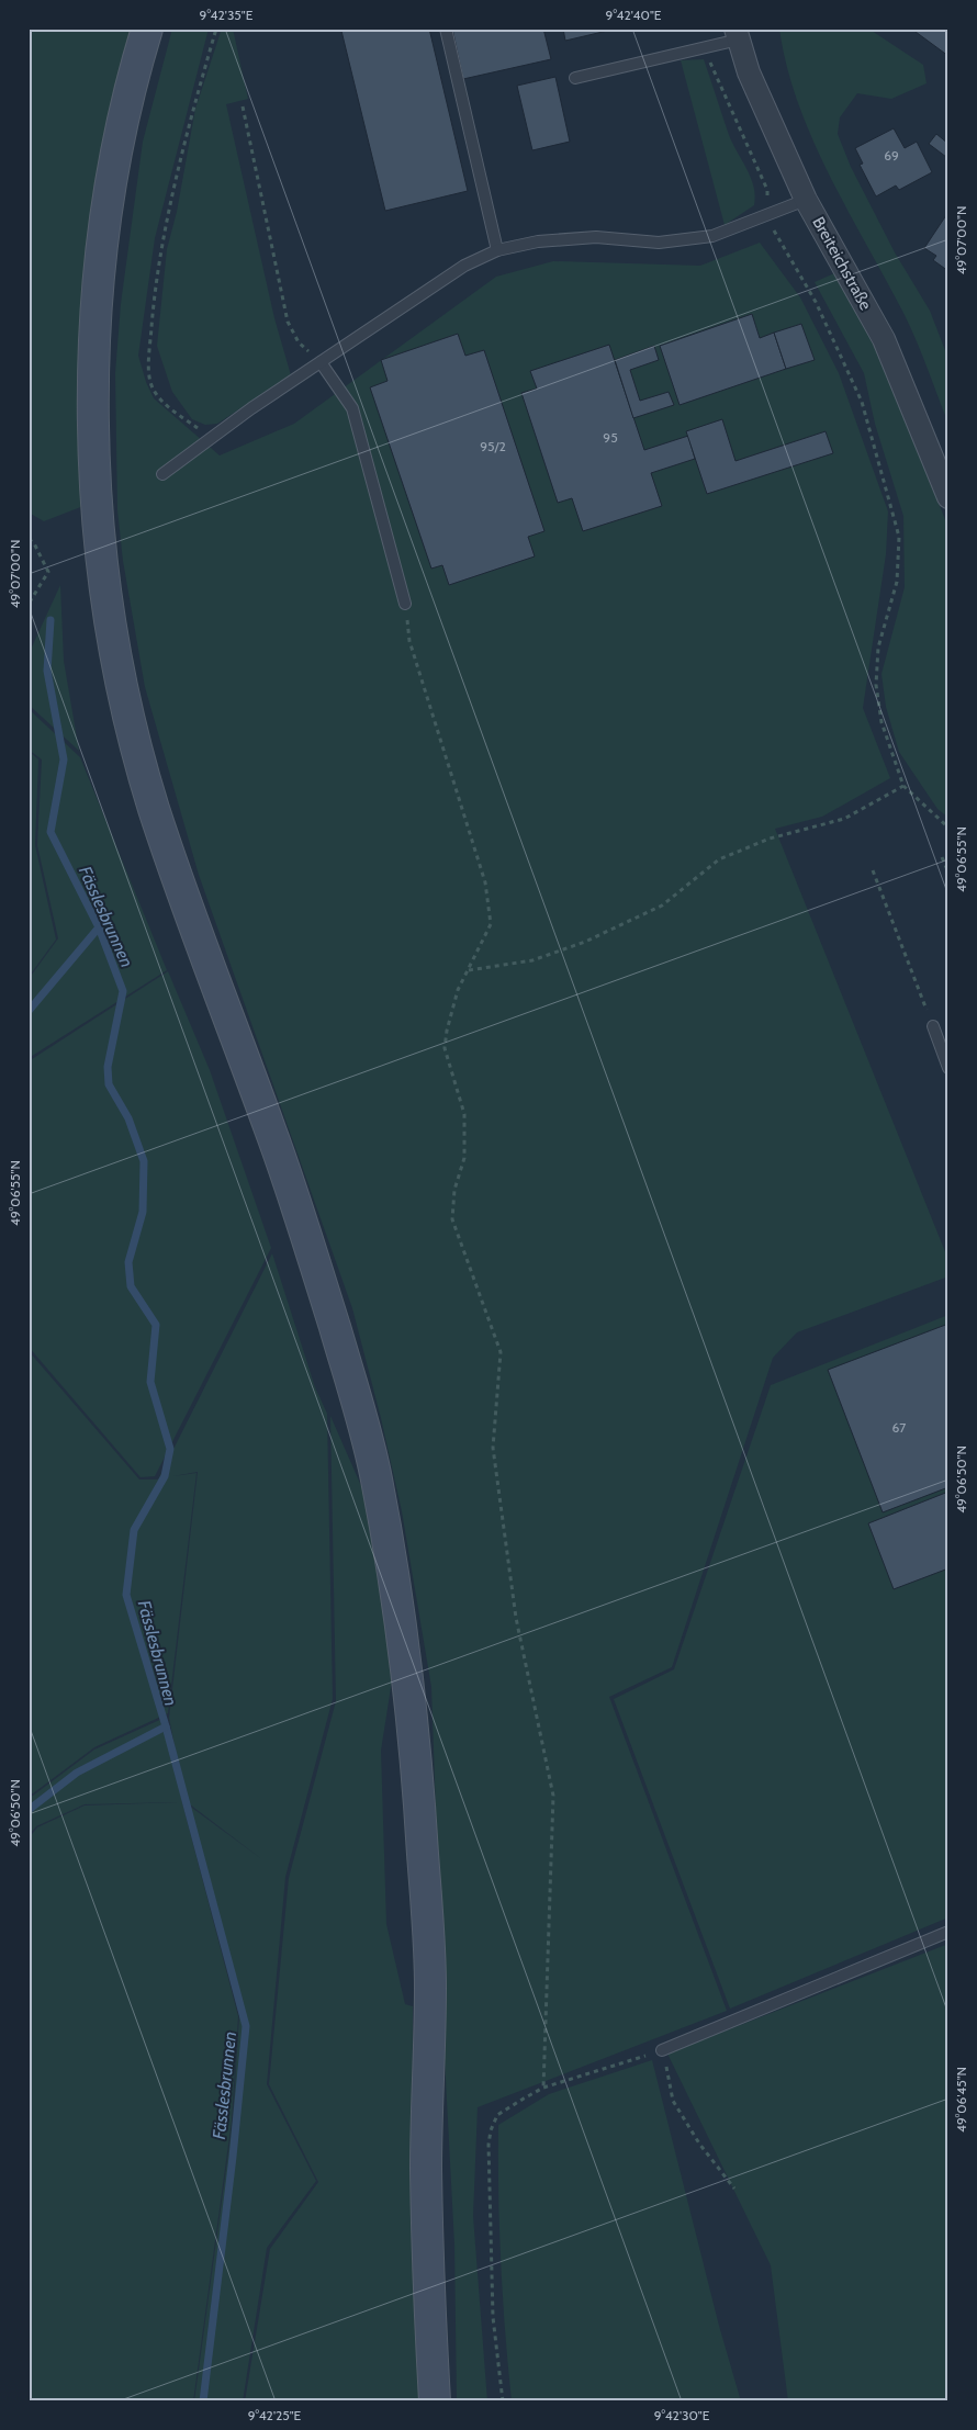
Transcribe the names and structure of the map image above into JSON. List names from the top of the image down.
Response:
{
  "streets": {
    "street": ["Breiteichstraße"]
  },
  "water": ["Fässlesbrunnen"],
  "house_numbers": [
    "69",
    "95",
    "95/2",
    "67"
  ],
  "coordinates": [
    "9°42'35\"E",
    "9°42'40\"E",
    "49°07'00\"N",
    "49°06'55\"N",
    "49°06'50\"N",
    "49°06'45\"N",
    "9°42'25\"E",
    "9°42'30\"E"
  ]
}
